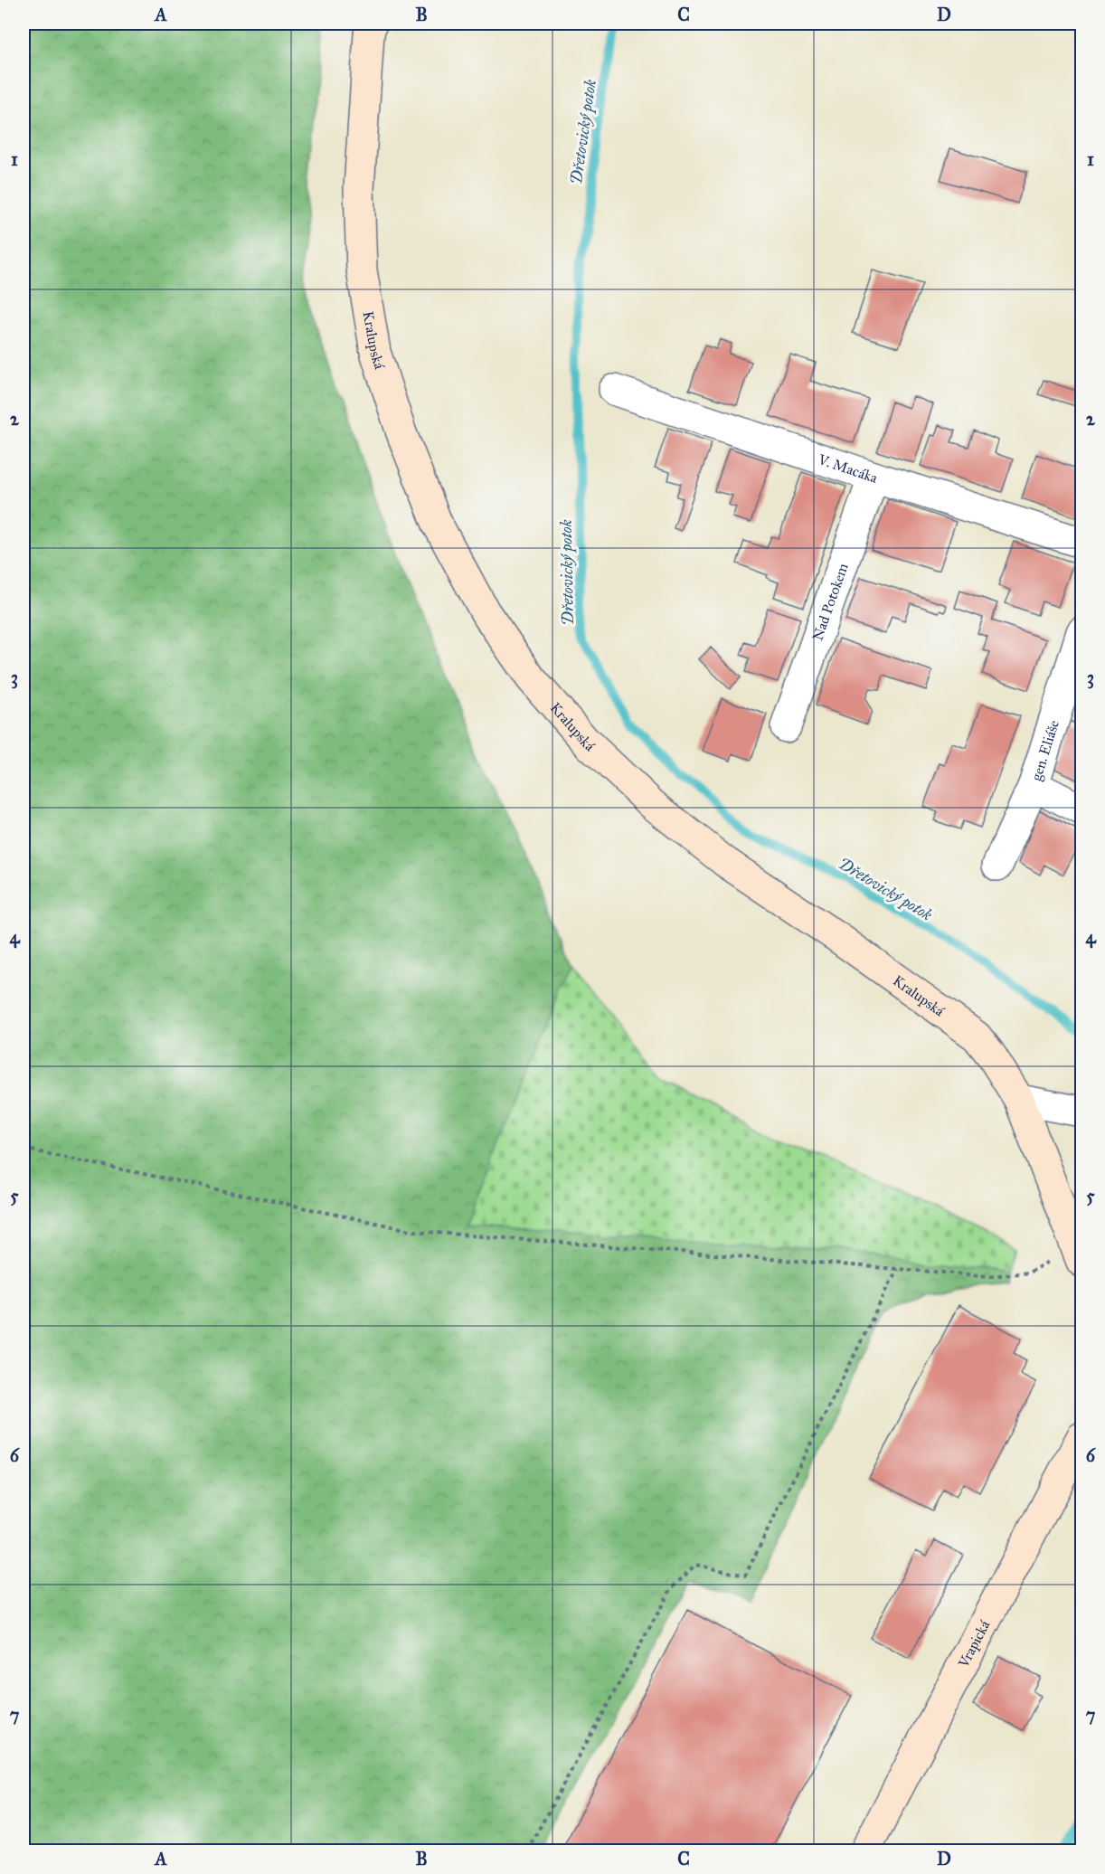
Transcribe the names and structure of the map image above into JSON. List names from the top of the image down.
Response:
{
  "streets": {
    "main road": ["Kralupská", "Vrapická"],
    "street": ["V. Macáka", "Nad Potokem", "gen. Eliáše"]
  },
  "crossings": [
    ["V. Macáka", "Nad Potokem"]
  ],
  "water": ["Dřetovický potok"],
  "grid": {
    "columns": [
      "A",
      "B",
      "C",
      "D"
    ],
    "rows": [
      "1",
      "2",
      "3",
      "4",
      "5",
      "6",
      "7"
    ]
  }
}
